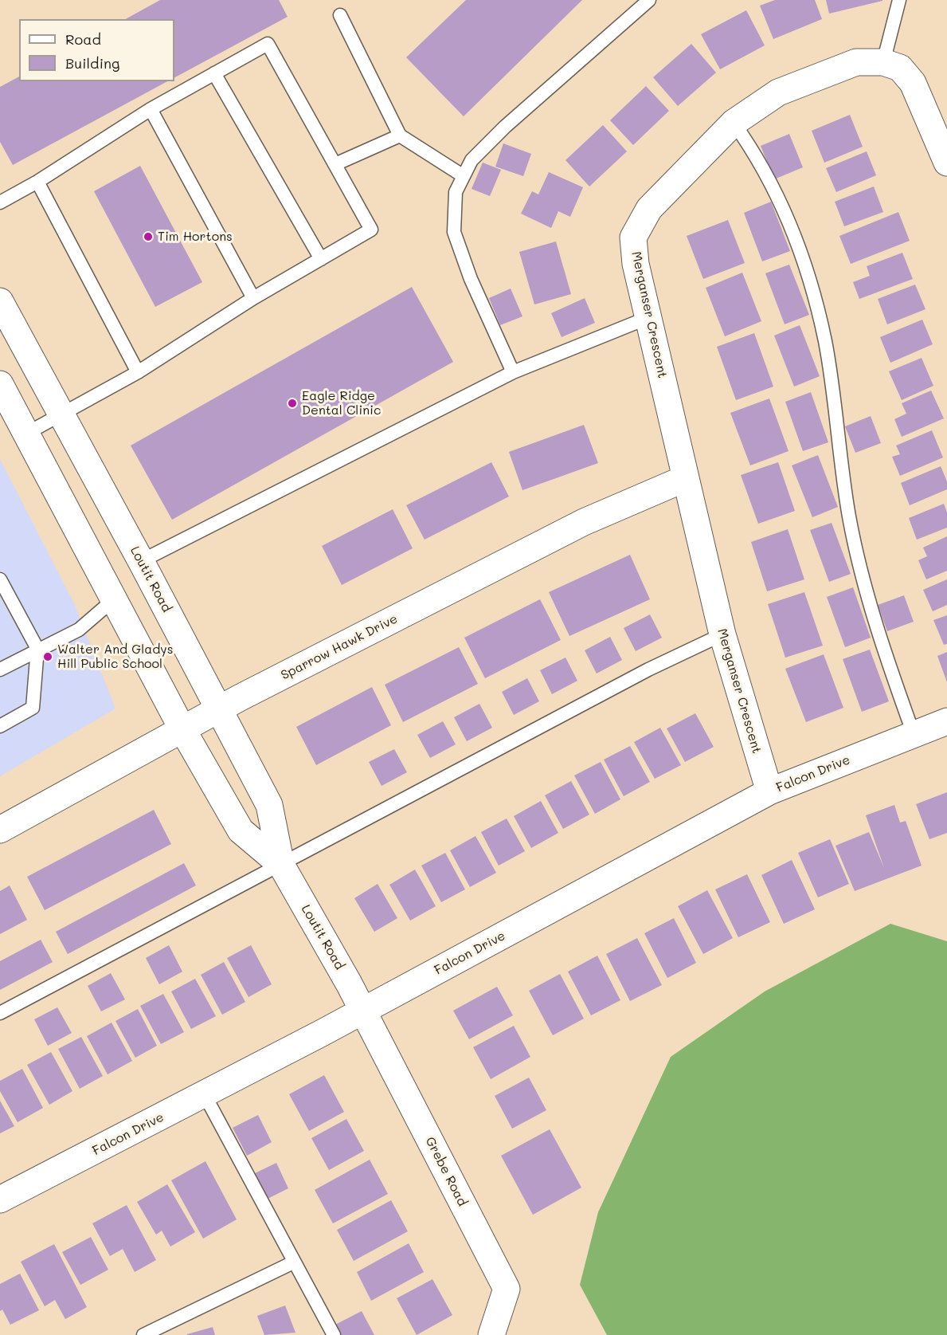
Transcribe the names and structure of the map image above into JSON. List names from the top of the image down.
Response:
{
  "streets": {
    "street": [
      "Merganser Crescent",
      "Loutit Road",
      "Sparrow Hawk Drive",
      "Falcon Drive",
      "Grebe Road"
    ]
  },
  "crossings": [
    ["Merganser Crescent", "Sparrow Hawk Drive"],
    ["Merganser Crescent", "Falcon Drive"],
    ["Loutit Road", "Sparrow Hawk Drive"],
    ["Loutit Road", "Falcon Drive"],
    ["Loutit Road", "Grebe Road"],
    ["Falcon Drive", "Grebe Road"]
  ],
  "places": ["Tim Hortons", "Eagle Ridge Dental Clinic", "Walter And Gladys Hill Public School"],
  "legend": ["Road", "Building"]
}
